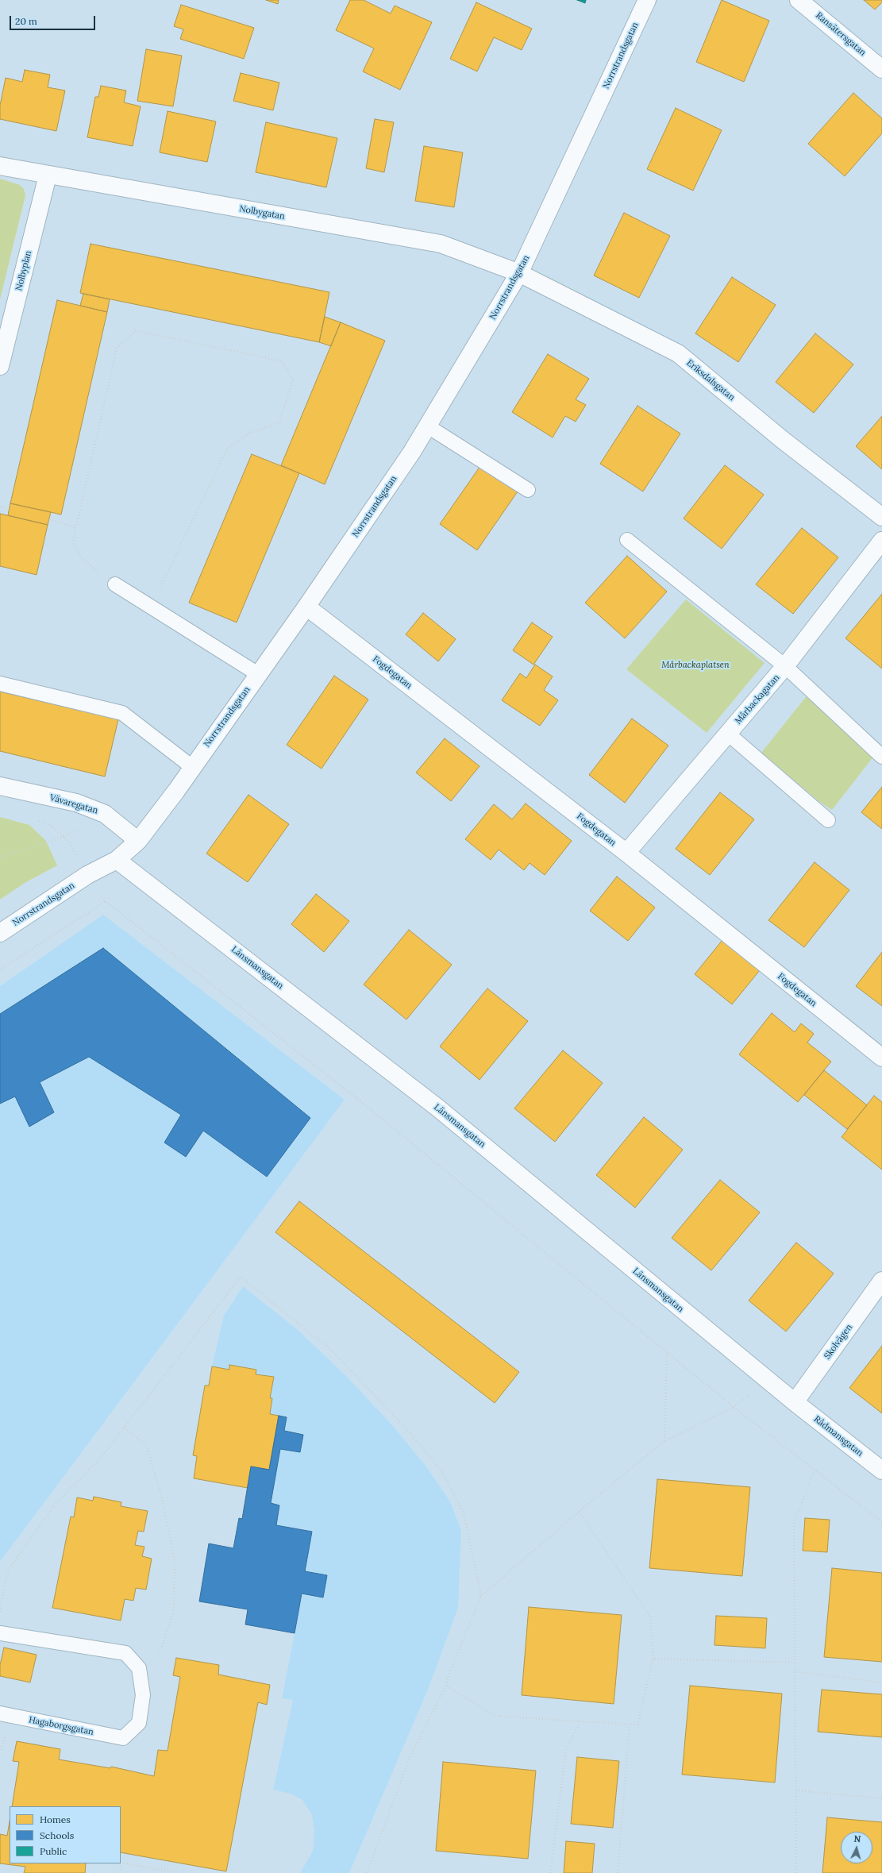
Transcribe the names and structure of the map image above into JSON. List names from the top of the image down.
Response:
{
  "streets": {
    "street": [
      "Ransätersgatan",
      "Norrstrandsgatan",
      "Nolbygatan",
      "Nolbyplan",
      "Eriksdalsgatan",
      "Fogdegatan",
      "Mårbackagatan",
      "Vävaregatan",
      "Länsmansgatan",
      "Skolvägen",
      "Rådmansgatan"
    ],
    "lane": ["Hagaborgsgatan"]
  },
  "crossings": [
    ["Norrstrandsgatan", "Nolbygatan"],
    ["Norrstrandsgatan", "Eriksdalsgatan"],
    ["Norrstrandsgatan", "Fogdegatan"],
    ["Norrstrandsgatan", "Vävaregatan"],
    ["Norrstrandsgatan", "Länsmansgatan"],
    ["Nolbygatan", "Nolbyplan"],
    ["Nolbygatan", "Eriksdalsgatan"],
    ["Fogdegatan", "Mårbackagatan"],
    ["Länsmansgatan", "Skolvägen"],
    ["Länsmansgatan", "Rådmansgatan"],
    ["Skolvägen", "Rådmansgatan"]
  ],
  "parks": ["Mårbackaplatsen"],
  "legend": ["Homes", "Schools", "Public"],
  "scale_bar": "20 m",
  "north": "top"
}
